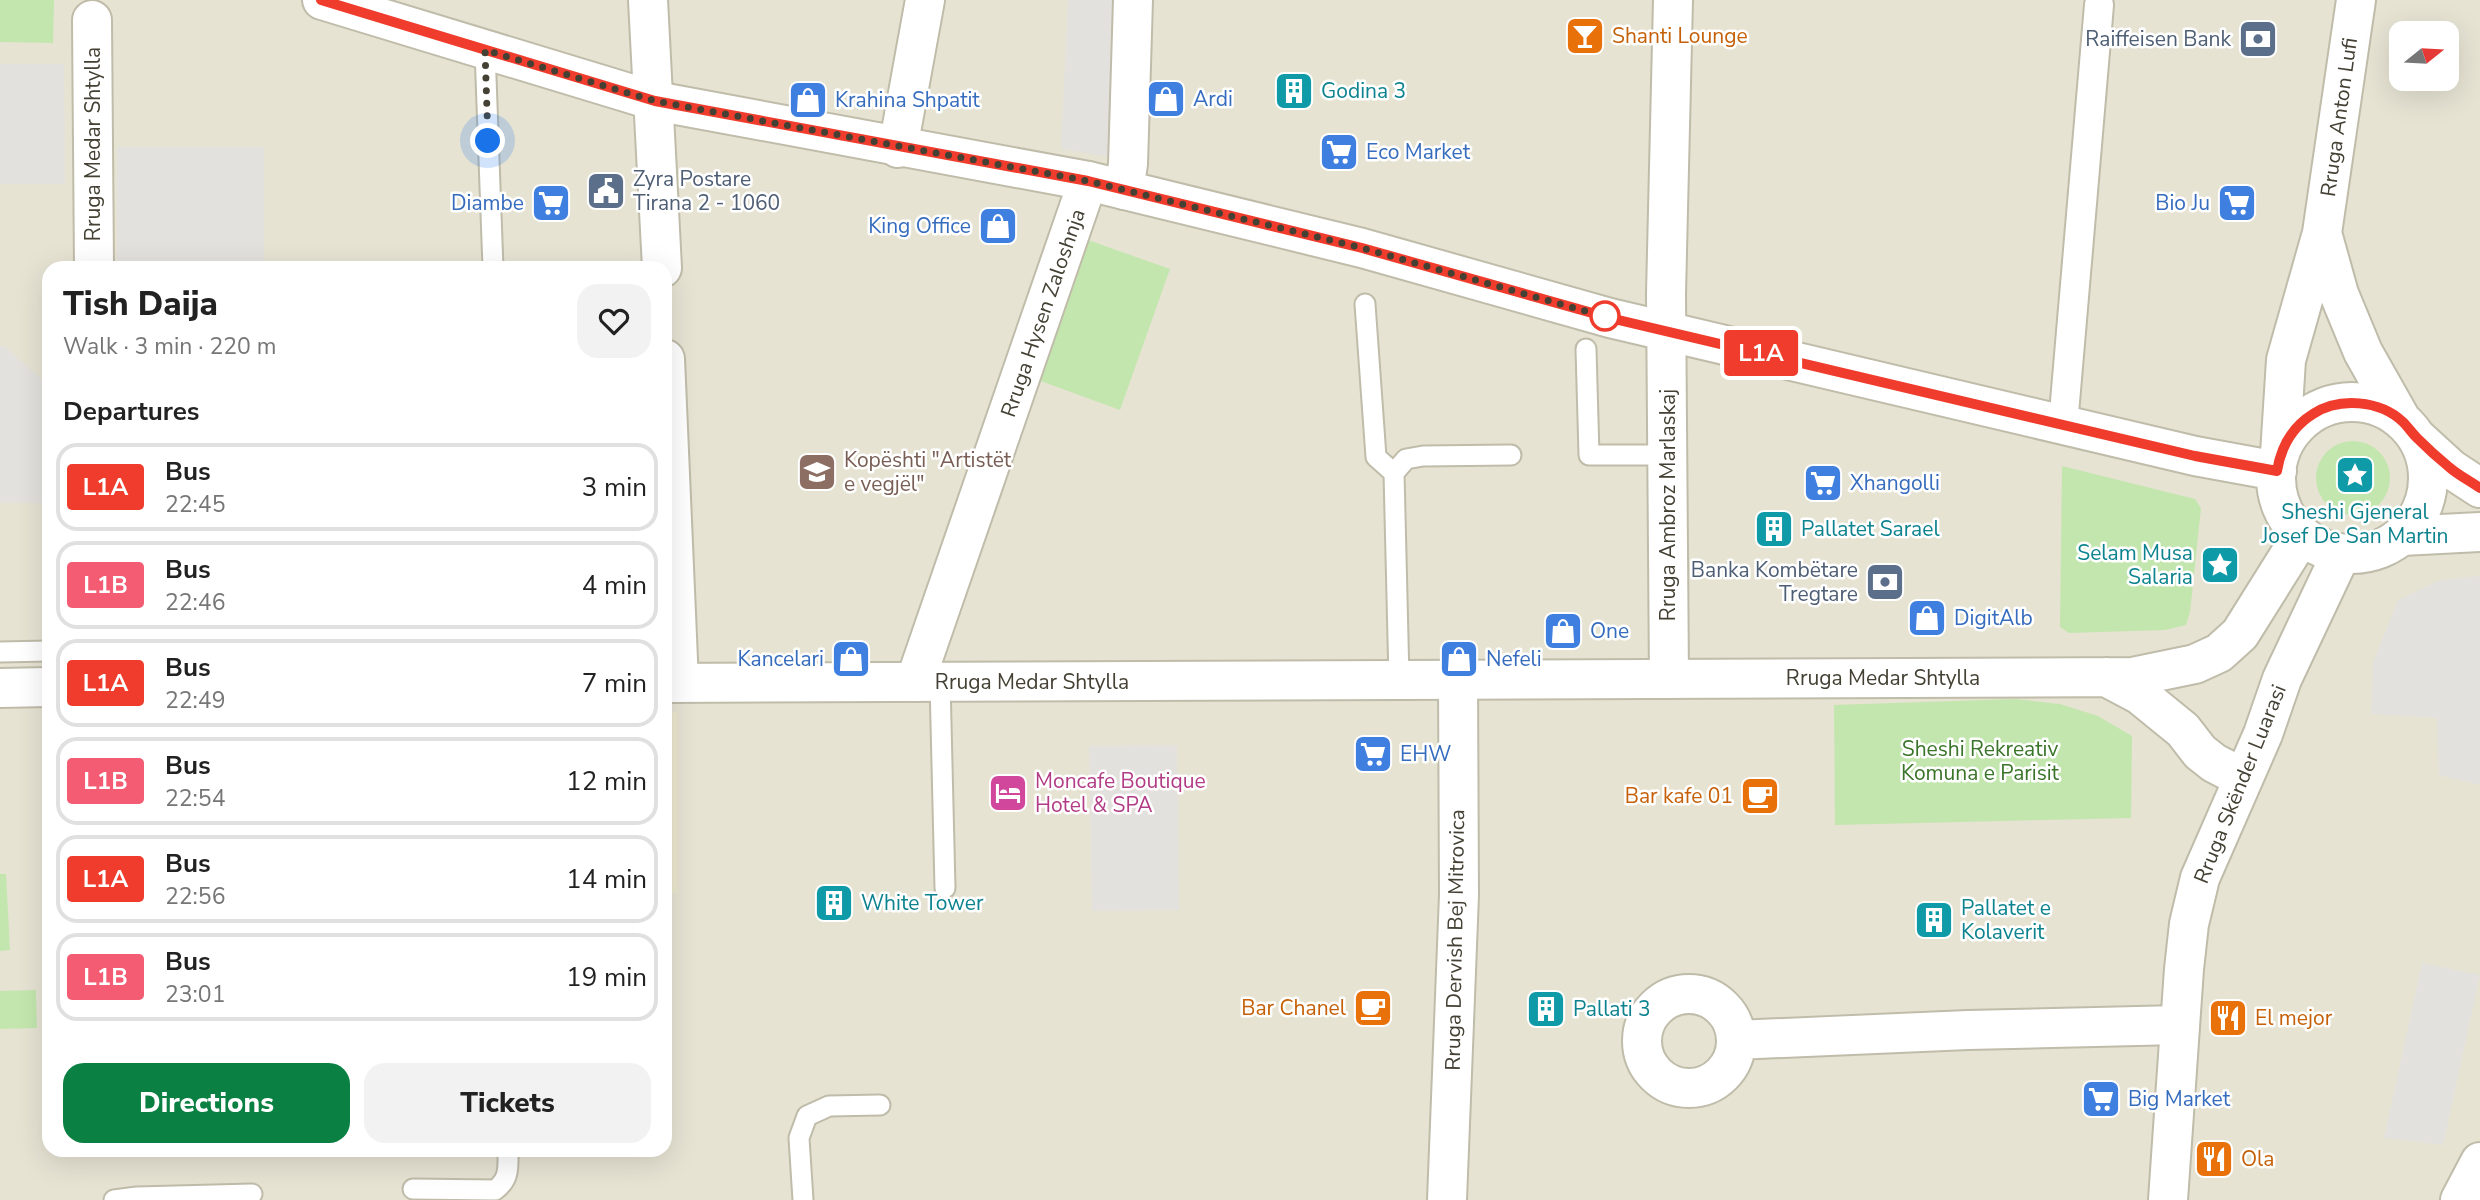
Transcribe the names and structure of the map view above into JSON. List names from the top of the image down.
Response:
{
  "streets": {
    "street": [
      "Rruga Anton Lufi",
      "Rruga Medar Shtylla",
      "Rruga Hysen Zaloshnja",
      "Rruga Ambroz Marlaskaj",
      "Rruga Skënder Luarasi",
      "Rruga Dervish Bej Mitrovica"
    ]
  },
  "crossings": [
    ["Rruga Anton Lufi", "Rruga Medar Shtylla"],
    ["Rruga Anton Lufi", "Rruga Skënder Luarasi"],
    ["Rruga Medar Shtylla", "Rruga Hysen Zaloshnja"],
    ["Rruga Medar Shtylla", "Rruga Ambroz Marlaskaj"],
    ["Rruga Medar Shtylla", "Rruga Skënder Luarasi"],
    ["Rruga Medar Shtylla", "Rruga Dervish Bej Mitrovica"]
  ],
  "parks": ["Sheshi Rekreativ Komuna e Parisit"],
  "places": {
    "bar": ["Shanti Lounge"],
    "bank": ["Raiffeisen Bank", "Banka Kombëtare Tregtare"],
    "building": [
      "Godina 3",
      "Pallatet Sarael",
      "White Tower",
      "Pallatet e Kolaverit",
      "Pallati 3"
    ],
    "shop": [
      "Ardi",
      "Krahina Shpatit",
      "King Office",
      "DigitAlb",
      "One",
      "Kancelari",
      "Nefeli"
    ],
    "supermarket": [
      "Eco Market",
      "Diambe",
      "Bio Ju",
      "Xhangolli",
      "EHW",
      "Big Market"
    ],
    "public building": ["Zyra Postare Tirana 2 - 1060"],
    "school or university": ["Kopështi \"Artistët e vegjël\""],
    "place": ["Sheshi Gjeneral Josef De San Martin", "Selam Musa Salaria"],
    "hotel": ["Moncafe Boutique Hotel & SPA"],
    "cafe": ["Bar kafe 01", "Bar Chanel"],
    "restaurant": ["El mejor", "Ola"]
  },
  "lines": ["bus line L1A"],
  "north": "right",
  "page": {
    "on_map": "L1A",
    "heading": [
      ["Tish Daija", "Walk · 3 min · 220 m"],
      "Departures"
    ],
    "list": [
      {
        "mark": "L1A",
        "name": "Bus",
        "note": "22:45",
        "value": "3 min"
      },
      {
        "mark": "L1B",
        "name": "Bus",
        "note": "22:46",
        "value": "4 min"
      },
      {
        "mark": "L1A",
        "name": "Bus",
        "note": "22:49",
        "value": "7 min"
      },
      {
        "mark": "L1B",
        "name": "Bus",
        "note": "22:54",
        "value": "12 min"
      },
      {
        "mark": "L1A",
        "name": "Bus",
        "note": "22:56",
        "value": "14 min"
      },
      {
        "mark": "L1B",
        "name": "Bus",
        "note": "23:01",
        "value": "19 min"
      }
    ],
    "buttons": ["Directions", "Tickets"]
  }
}
